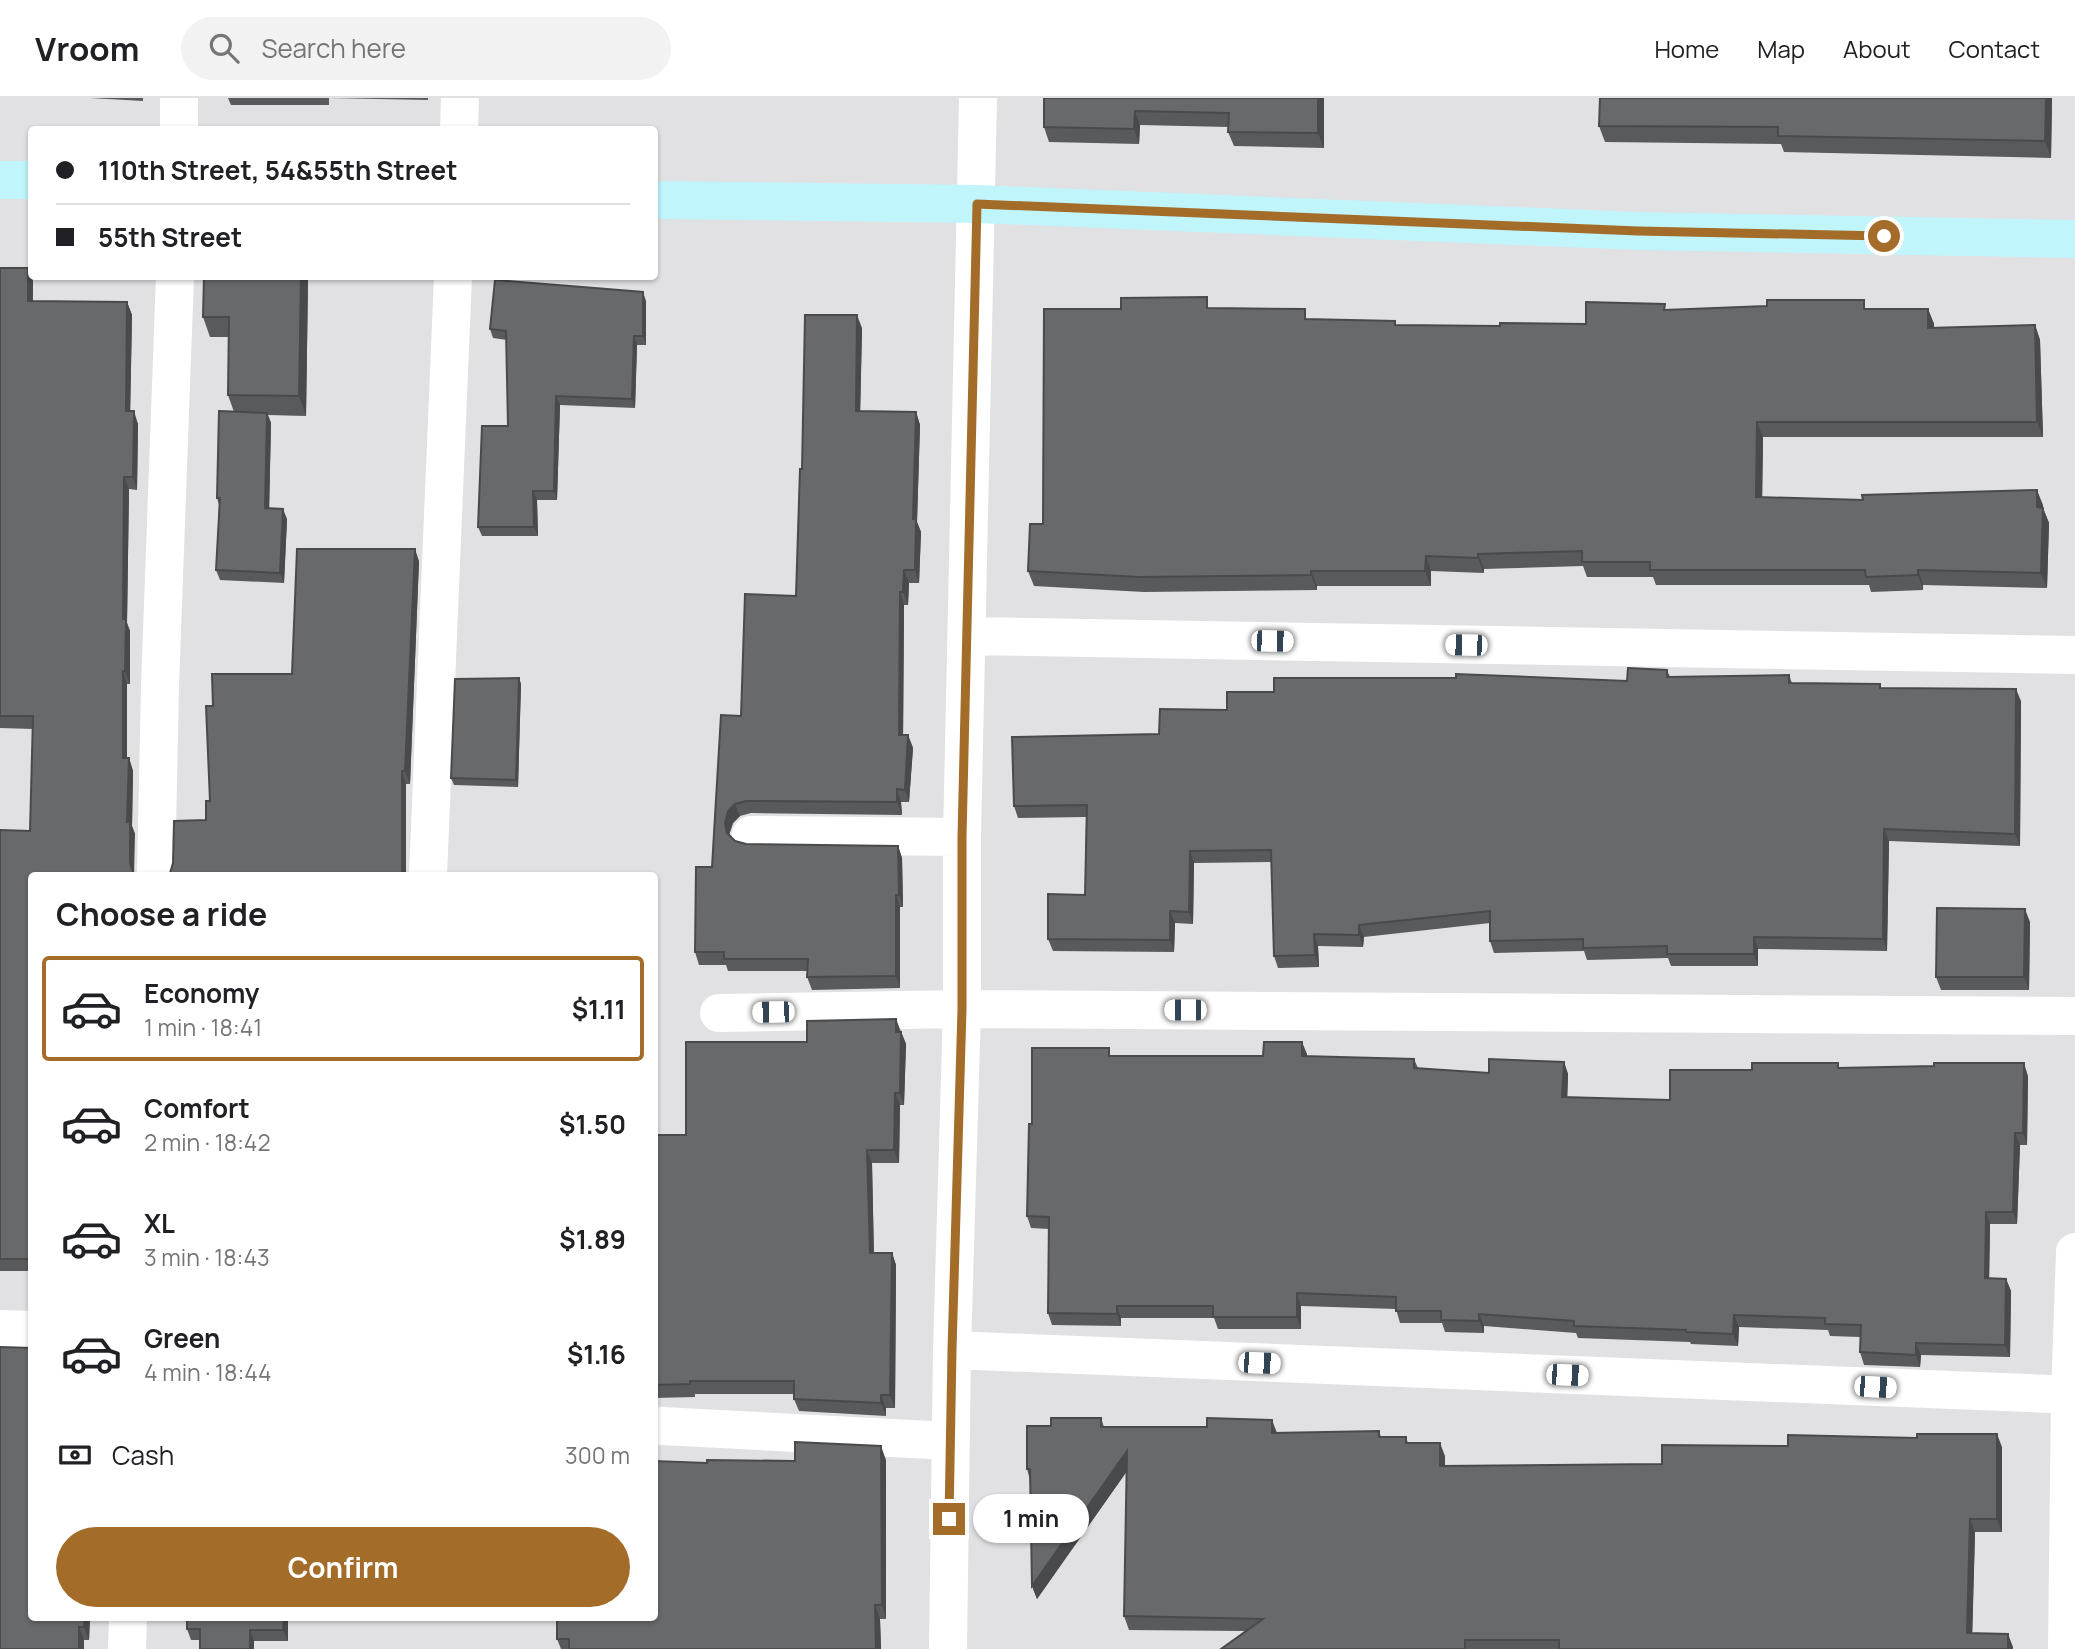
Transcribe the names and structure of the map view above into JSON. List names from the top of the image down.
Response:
{
  "page": {
    "header": "Vroom",
    "search": "Search here",
    "nav": [
      "Home",
      "Map",
      "About",
      "Contact"
    ],
    "banner": ["110th Street, 54&55th Street", "55th Street"],
    "heading": "Choose a ride",
    "list": [
      {
        "name": "Economy",
        "note": "1 min · 18:41",
        "value": "$1.11"
      },
      {
        "name": "Comfort",
        "note": "2 min · 18:42",
        "value": "$1.50"
      },
      {
        "name": "XL",
        "note": "3 min · 18:43",
        "value": "$1.89"
      },
      {
        "name": "Green",
        "note": "4 min · 18:44",
        "value": "$1.16"
      }
    ],
    "pay": ["Cash", "300 m"],
    "bubble": "1 min",
    "buttons": "Confirm"
  }
}
